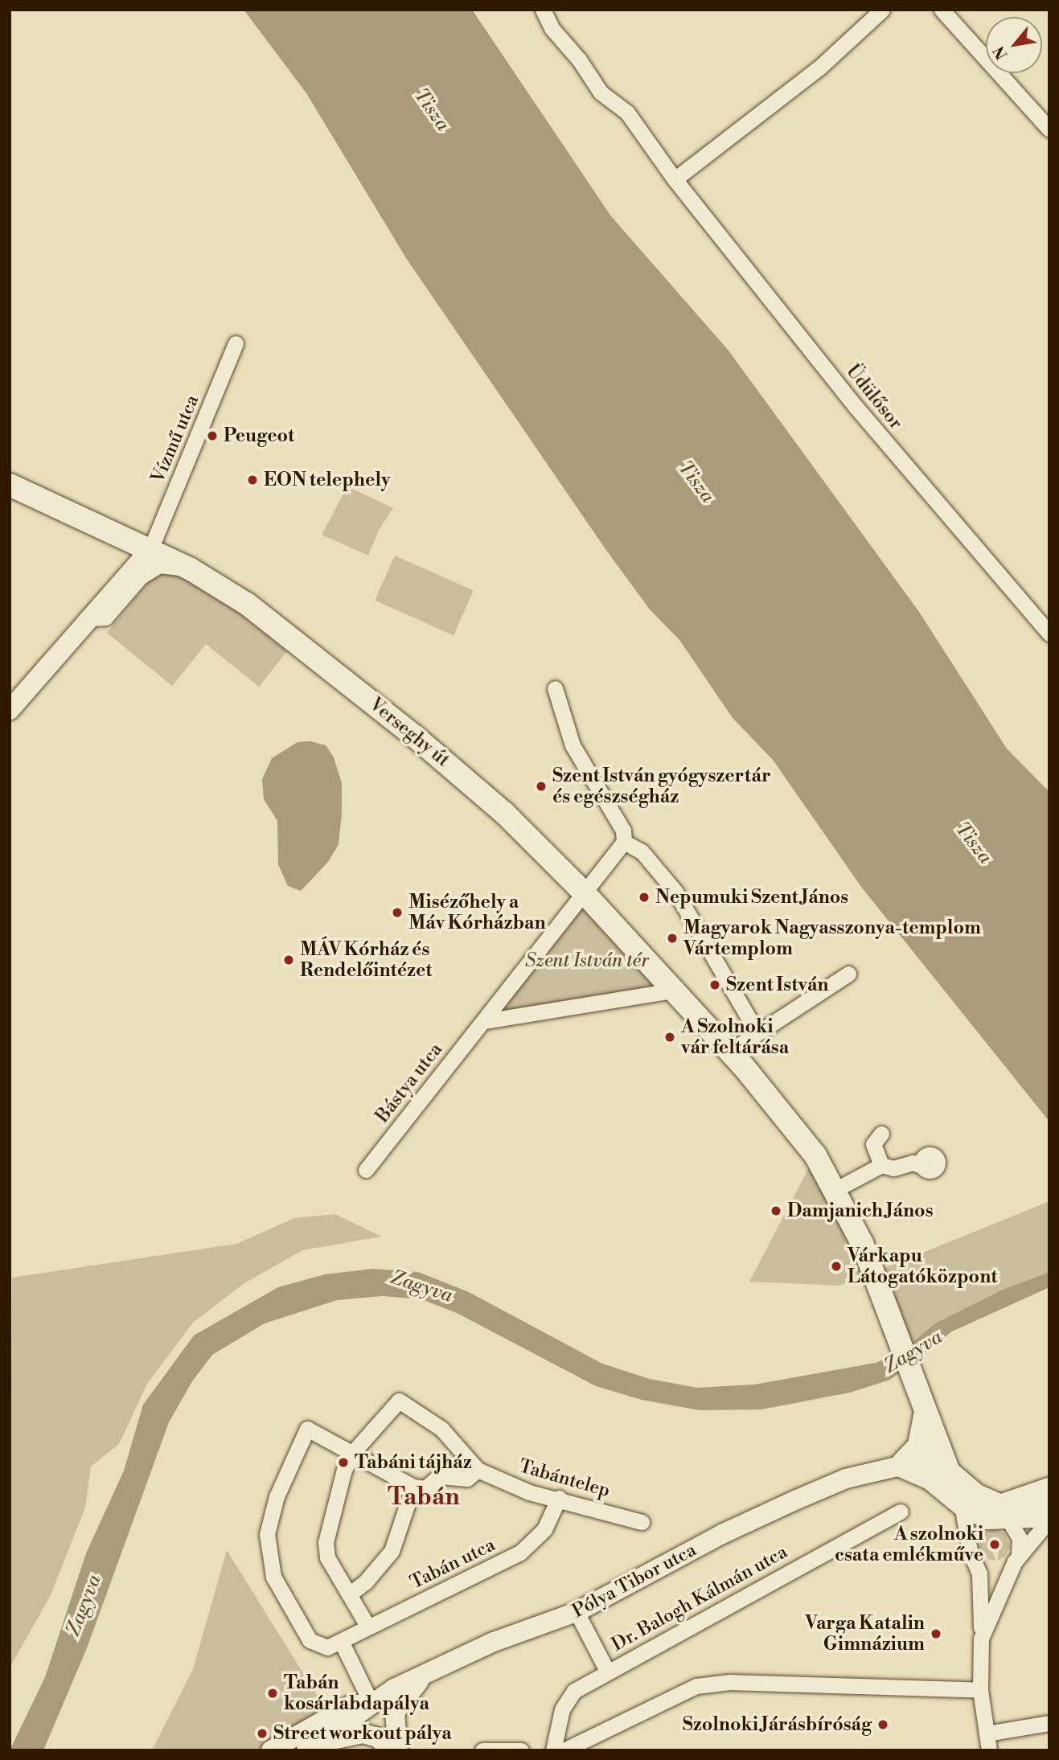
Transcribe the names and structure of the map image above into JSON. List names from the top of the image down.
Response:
{
  "streets": {
    "main road": ["Verseghy út"],
    "street": [
      "Üdülősor",
      "Vízmű utca",
      "Bástya utca",
      "Tabántelep",
      "Tabán utca",
      "Pólya Tibor utca",
      "Dr. Balogh Kálmán utca"
    ]
  },
  "crossings": [
    ["Vízmű utca", "Verseghy út"],
    ["Tabántelep", "Tabán utca"]
  ],
  "districts": ["Tabán"],
  "water": ["Tisza", "Zagyva"],
  "parks": ["Szent István tér"],
  "places": [
    "Peugeot",
    "EON telephely",
    "Szent István gyógyszertár és egészségház",
    "Nepumuki Szent János",
    "Misézőhely a Máv Kórházban",
    "Magyarok Nagyasszonya-templom Vártemplom",
    "MÁV Kórház és Rendelőintézet",
    "Szent István",
    "A Szolnoki vár feltárása",
    "Damjanich János",
    "Várkapu Látogatóközpont",
    "Tabáni tájház",
    "A szolnoki csata emlékműve",
    "Varga Katalin Gimnázium",
    "Tabán kosárlabdapálya",
    "Szolnoki Járásbíróság",
    "Street workout pálya"
  ],
  "north": "bottom left"
}
